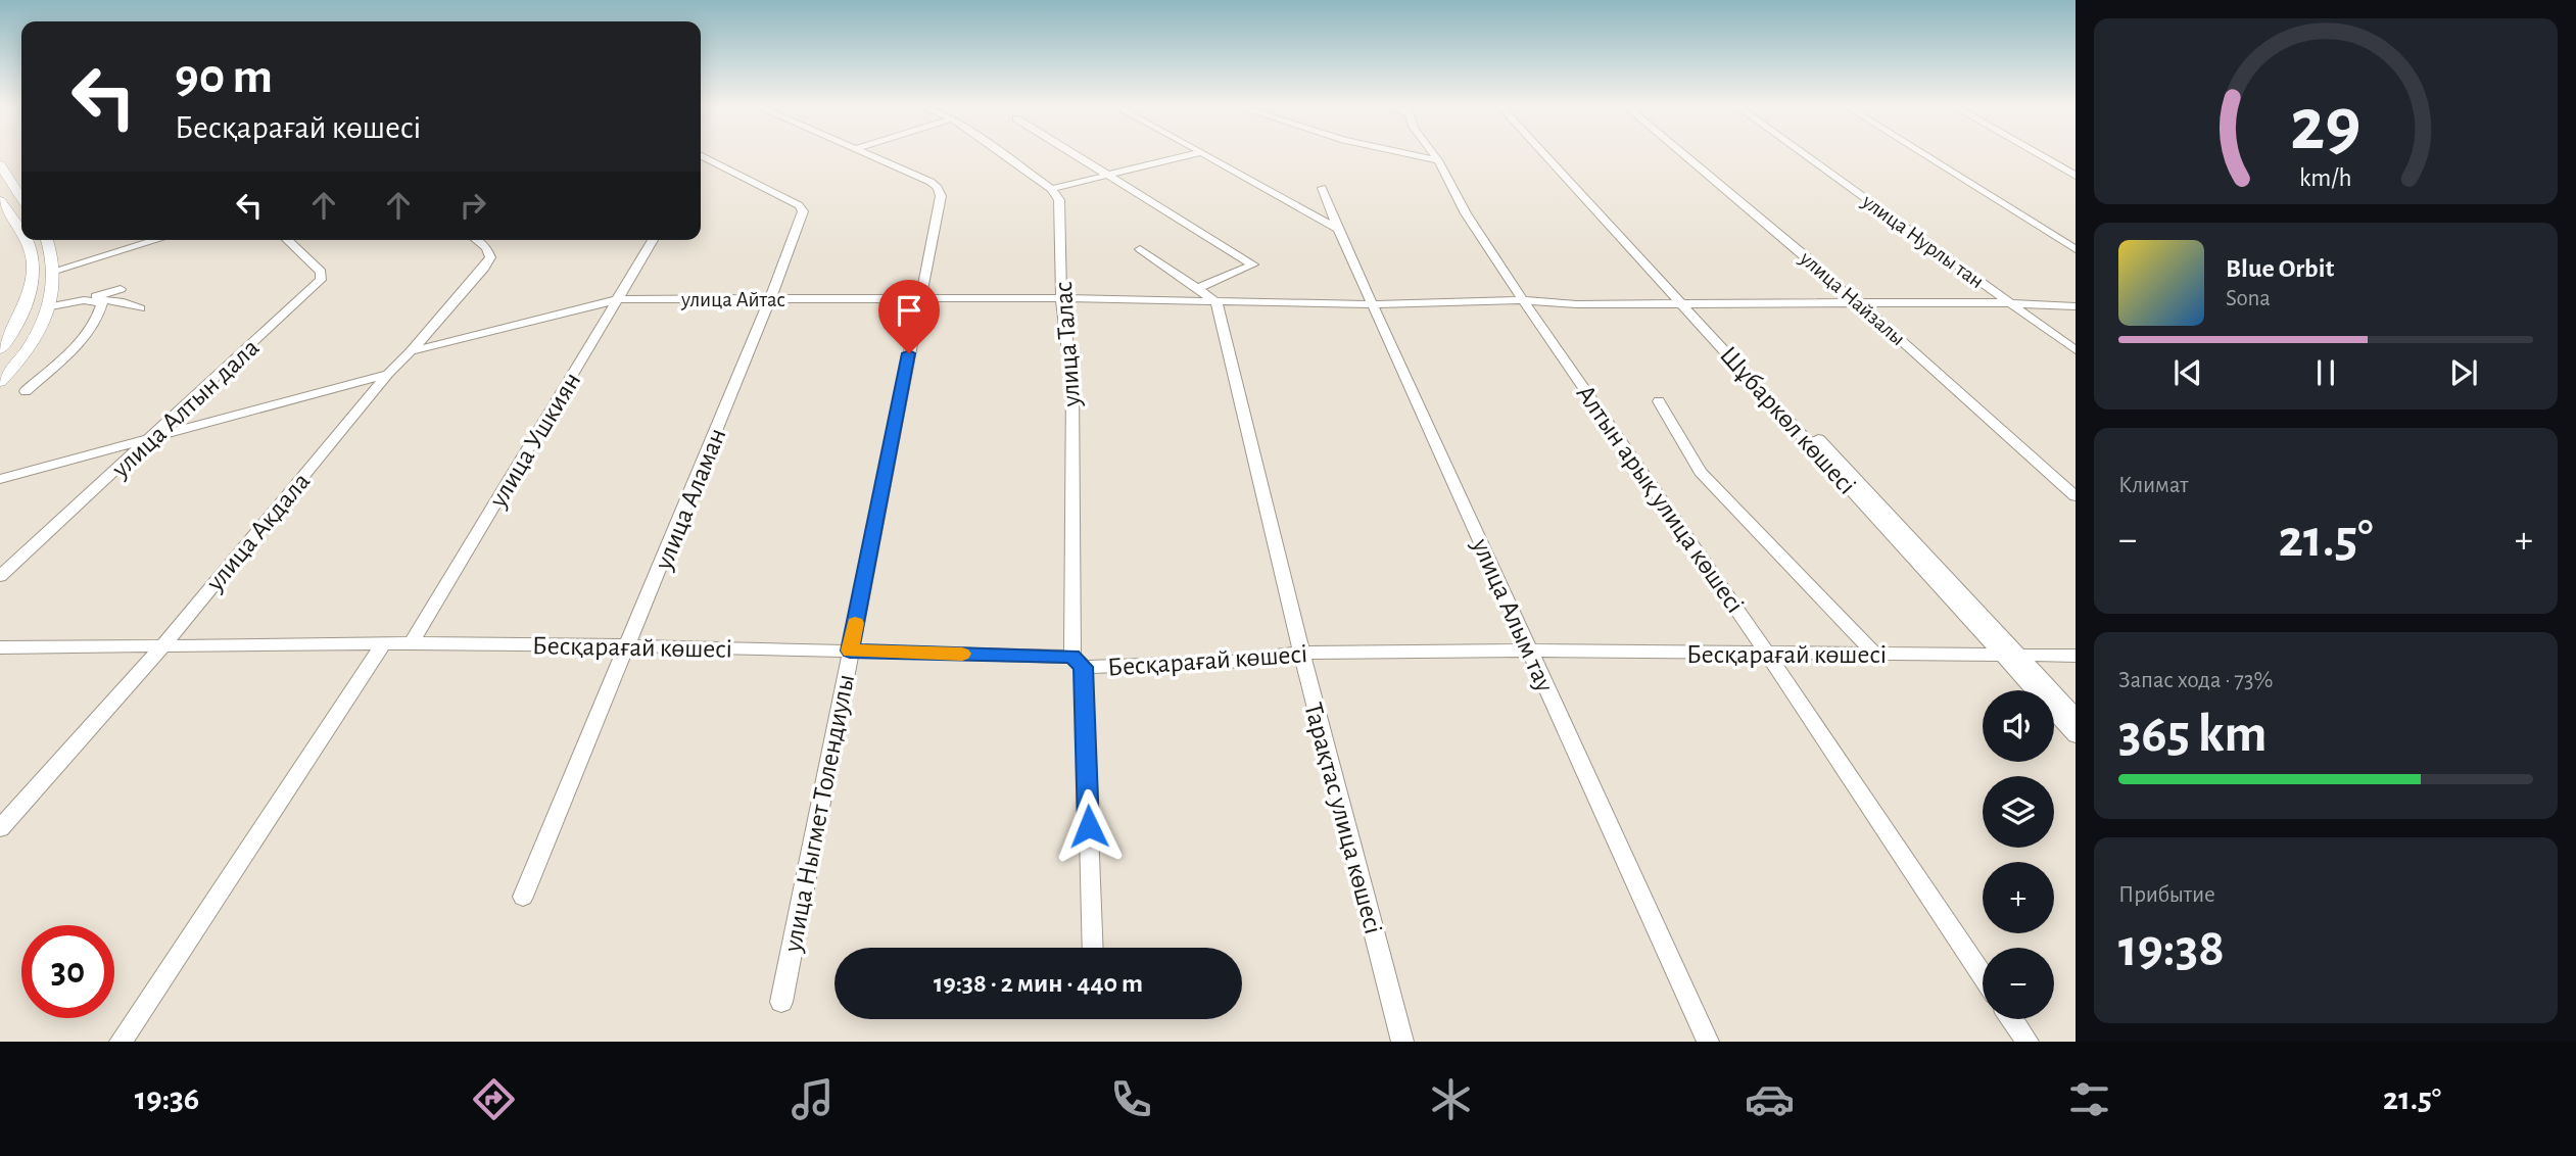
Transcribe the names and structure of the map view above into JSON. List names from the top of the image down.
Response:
{
  "streets": {
    "street": [
      "улица Нурлы тан",
      "улица Найзалы",
      "улица Айтас",
      "улица Талас",
      "улица Алтын дала",
      "Шұбаркөл көшесі",
      "улица Ушкиян",
      "улица Аламан",
      "Алтын арық улица көшесі",
      "улица Акдала",
      "улица Алым тау",
      "Бесқарағай көшесі",
      "улица Ныгмет Толендиулы",
      "Тарақтас улица көшесі"
    ]
  },
  "crossings": [
    ["улица Нурлы тан", "улица Айтас"],
    ["улица Найзалы", "улица Айтас"],
    ["улица Айтас", "улица Талас"],
    ["улица Айтас", "Шұбаркөл көшесі"],
    ["улица Айтас", "улица Ушкиян"],
    ["улица Айтас", "улица Аламан"],
    ["улица Айтас", "Алтын арық улица көшесі"],
    ["улица Айтас", "улица Акдала"],
    ["улица Айтас", "улица Алым тау"],
    ["улица Айтас", "улица Ныгмет Толендиулы"],
    ["улица Айтас", "Тарақтас улица көшесі"],
    ["улица Талас", "Бесқарағай көшесі"],
    ["Шұбаркөл көшесі", "Бесқарағай көшесі"],
    ["улица Ушкиян", "Бесқарағай көшесі"],
    ["улица Аламан", "Бесқарағай көшесі"],
    ["Алтын арық улица көшесі", "Бесқарағай көшесі"],
    ["улица Акдала", "Бесқарағай көшесі"],
    ["улица Алым тау", "Бесқарағай көшесі"],
    ["Бесқарағай көшесі", "улица Ныгмет Толендиулы"],
    ["Бесқарағай көшесі", "Тарақтас улица көшесі"]
  ],
  "page": {
    "turn": ["90 m", "Бесқарағай көшесі"],
    "song": ["Blue Orbit", "Sona"],
    "tile": [
      "Климат",
      ["Запас хода · 73%", "365 km"],
      ["Прибытие", "19:38"]
    ],
    "heat": ["−", "21.5°", "+"],
    "map_buttons": ["+", "−"],
    "limit": "30",
    "trip": "19:38 · 2 мин · 440 m",
    "tabs": ["19:36", "21.5°"],
    "gauge": ["29", "km/h"]
  }
}
